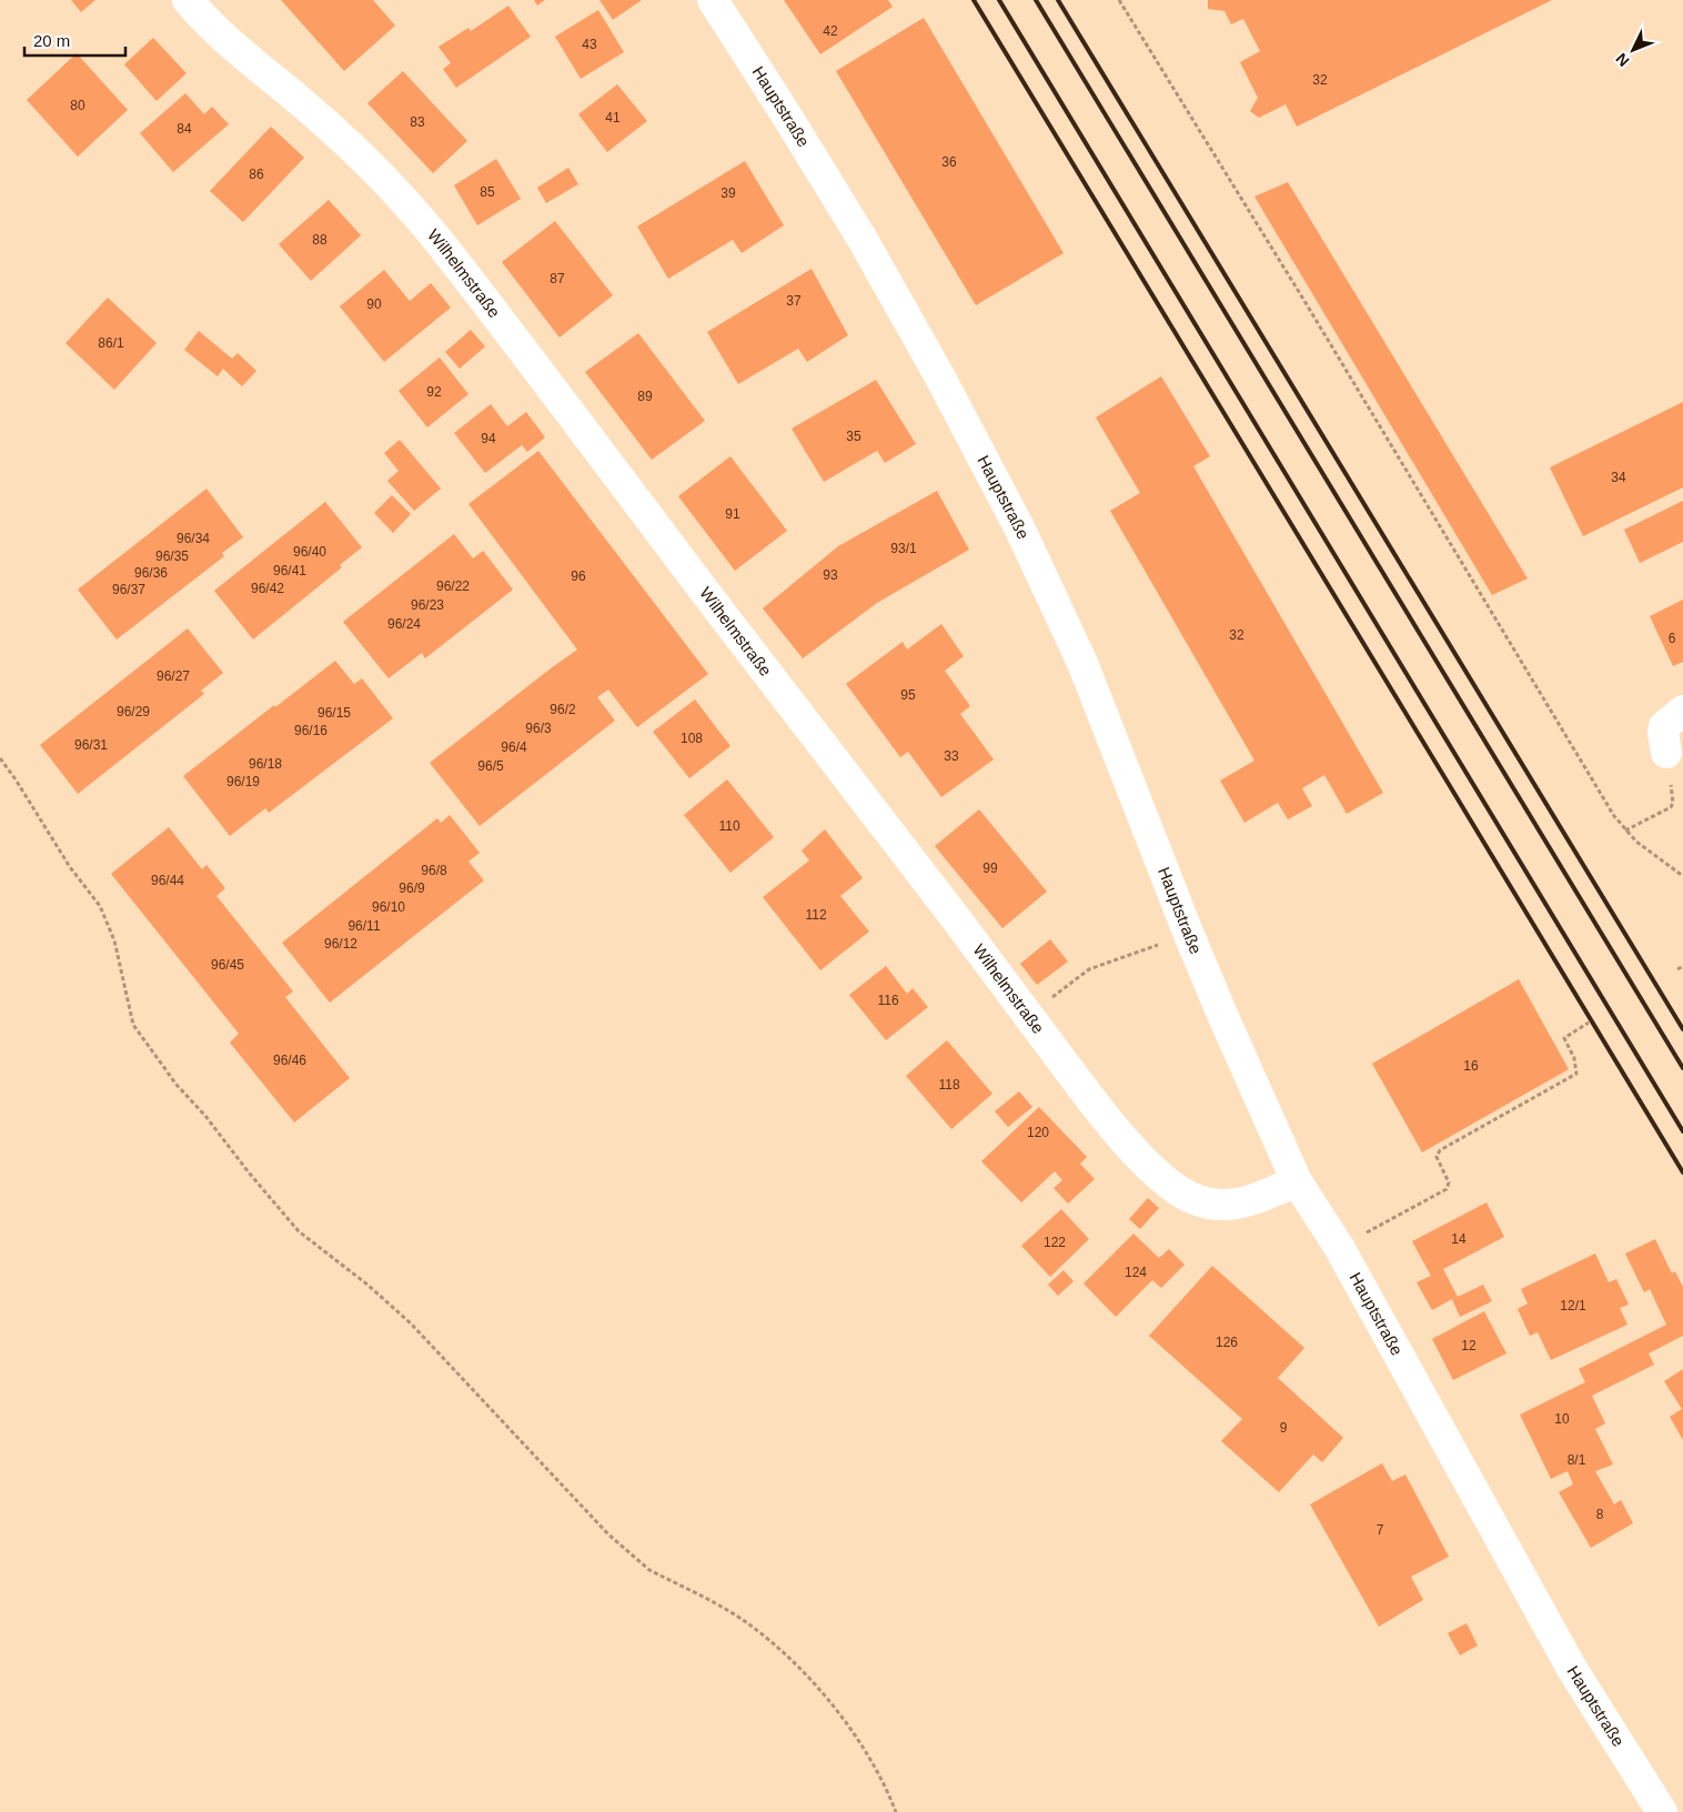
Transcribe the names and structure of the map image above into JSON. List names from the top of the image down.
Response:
{
  "streets": {
    "main road": ["Hauptstraße", "Wilhelmstraße"]
  },
  "crossings": [
    ["Hauptstraße", "Wilhelmstraße"]
  ],
  "house_numbers": [
    "42",
    "43",
    "32",
    "80",
    "41",
    "83",
    "84",
    "36",
    "86",
    "85",
    "39",
    "88",
    "87",
    "37",
    "90",
    "86/1",
    "92",
    "89",
    "35",
    "94",
    "34",
    "91",
    "96/34",
    "93/1",
    "96/40",
    "96/35",
    "96/41",
    "96/36",
    "93",
    "96",
    "96/22",
    "96/42",
    "96/37",
    "96/23",
    "96/24",
    "32",
    "6",
    "96/27",
    "95",
    "96/2",
    "96/29",
    "96/15",
    "96/3",
    "96/16",
    "108",
    "96/31",
    "96/4",
    "33",
    "96/18",
    "96/5",
    "96/19",
    "110",
    "99",
    "96/8",
    "96/44",
    "96/9",
    "96/10",
    "112",
    "96/11",
    "96/12",
    "96/45",
    "116",
    "96/46",
    "16",
    "118",
    "120",
    "14",
    "122",
    "124",
    "12/1",
    "126",
    "12",
    "10",
    "9",
    "8/1",
    "8",
    "7"
  ],
  "scale_bar": "20 m",
  "north": "bottom left"
}
